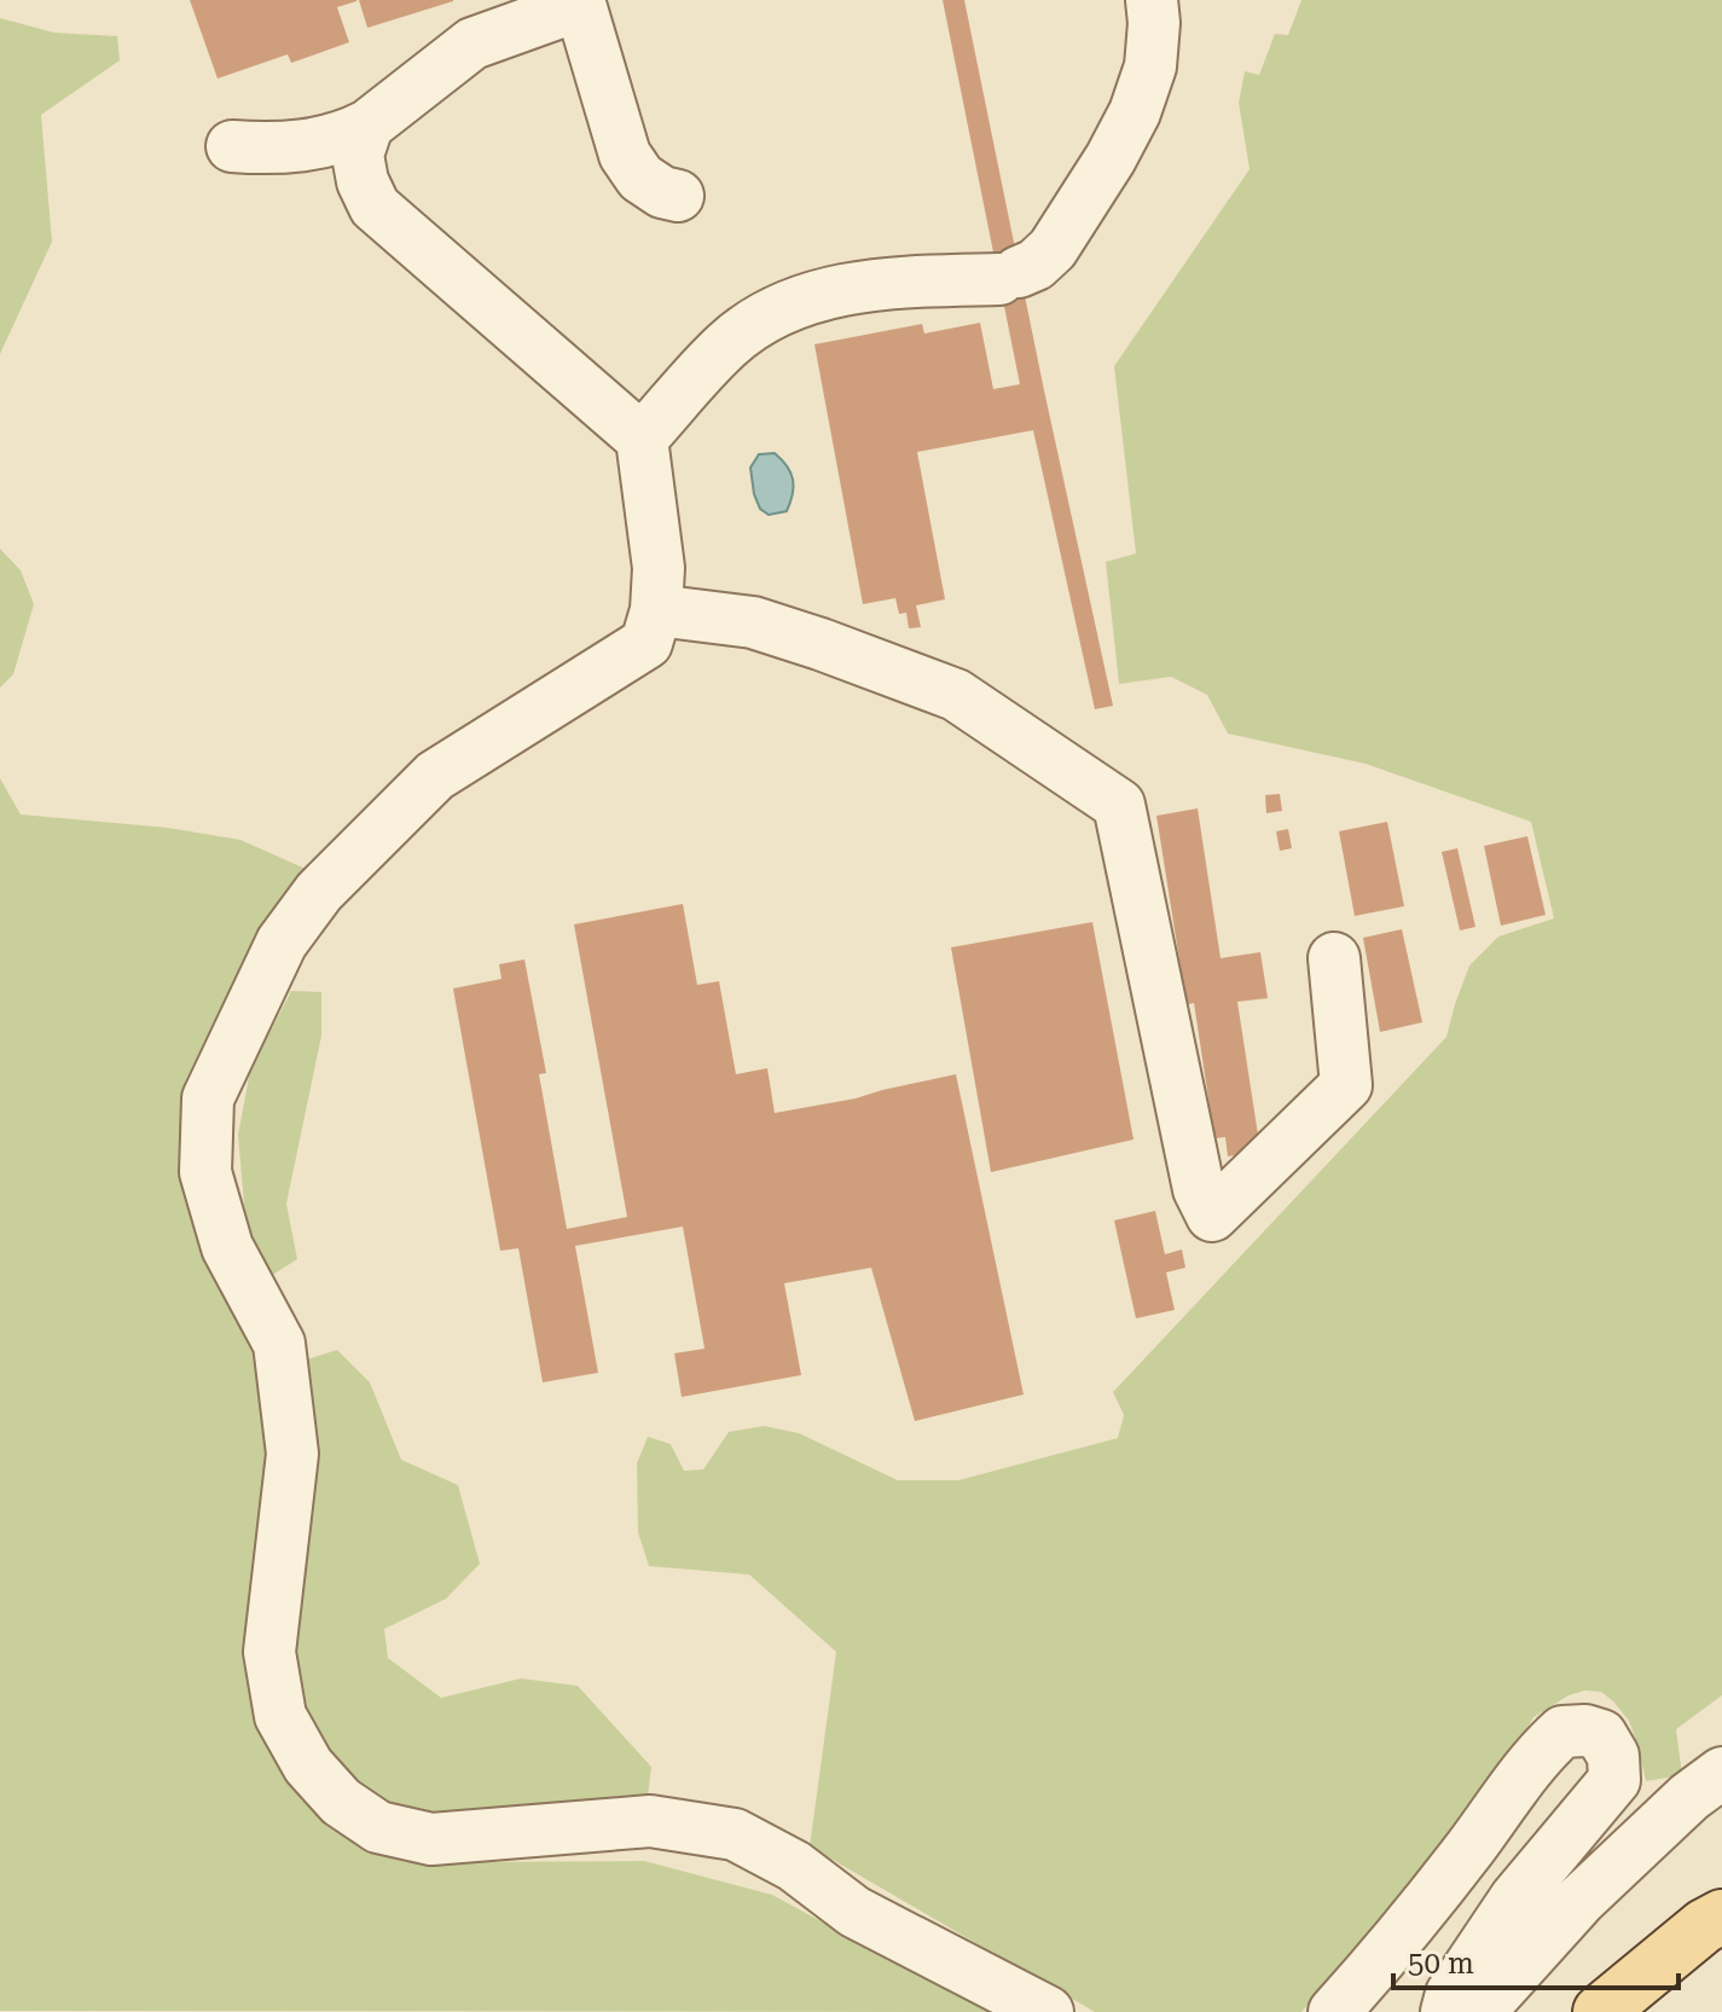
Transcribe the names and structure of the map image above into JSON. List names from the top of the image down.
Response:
{
  "scale_bar": "50 m"
}
